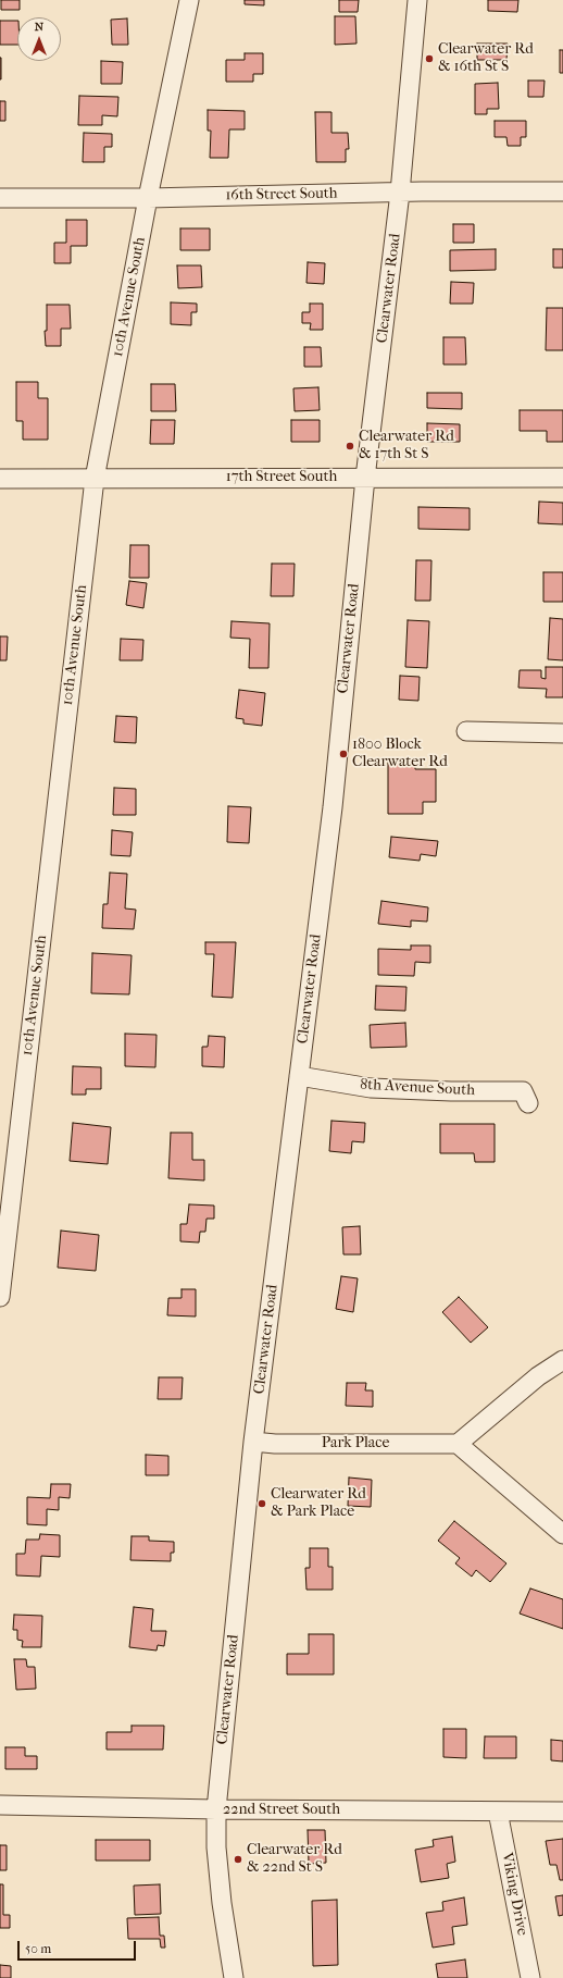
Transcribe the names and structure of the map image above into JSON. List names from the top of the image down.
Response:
{
  "streets": {
    "street": [
      "16th Street South",
      "Clearwater Road",
      "10th Avenue South",
      "17th Street South",
      "8th Avenue South",
      "Park Place",
      "22nd Street South",
      "Viking Drive"
    ]
  },
  "crossings": [
    ["16th Street South", "Clearwater Road"],
    ["16th Street South", "10th Avenue South"],
    ["Clearwater Road", "17th Street South"],
    ["Clearwater Road", "8th Avenue South"],
    ["Clearwater Road", "Park Place"],
    ["Clearwater Road", "22nd Street South"],
    ["10th Avenue South", "17th Street South"],
    ["22nd Street South", "Viking Drive"]
  ],
  "places": [
    "Clearwater Rd & 16th St S",
    "Clearwater Rd & 17th St S",
    "1800 Block Clearwater Rd",
    "Clearwater Rd & Park Place",
    "Clearwater Rd & 22nd St S"
  ],
  "scale_bar": "50 m",
  "north": "top"
}
